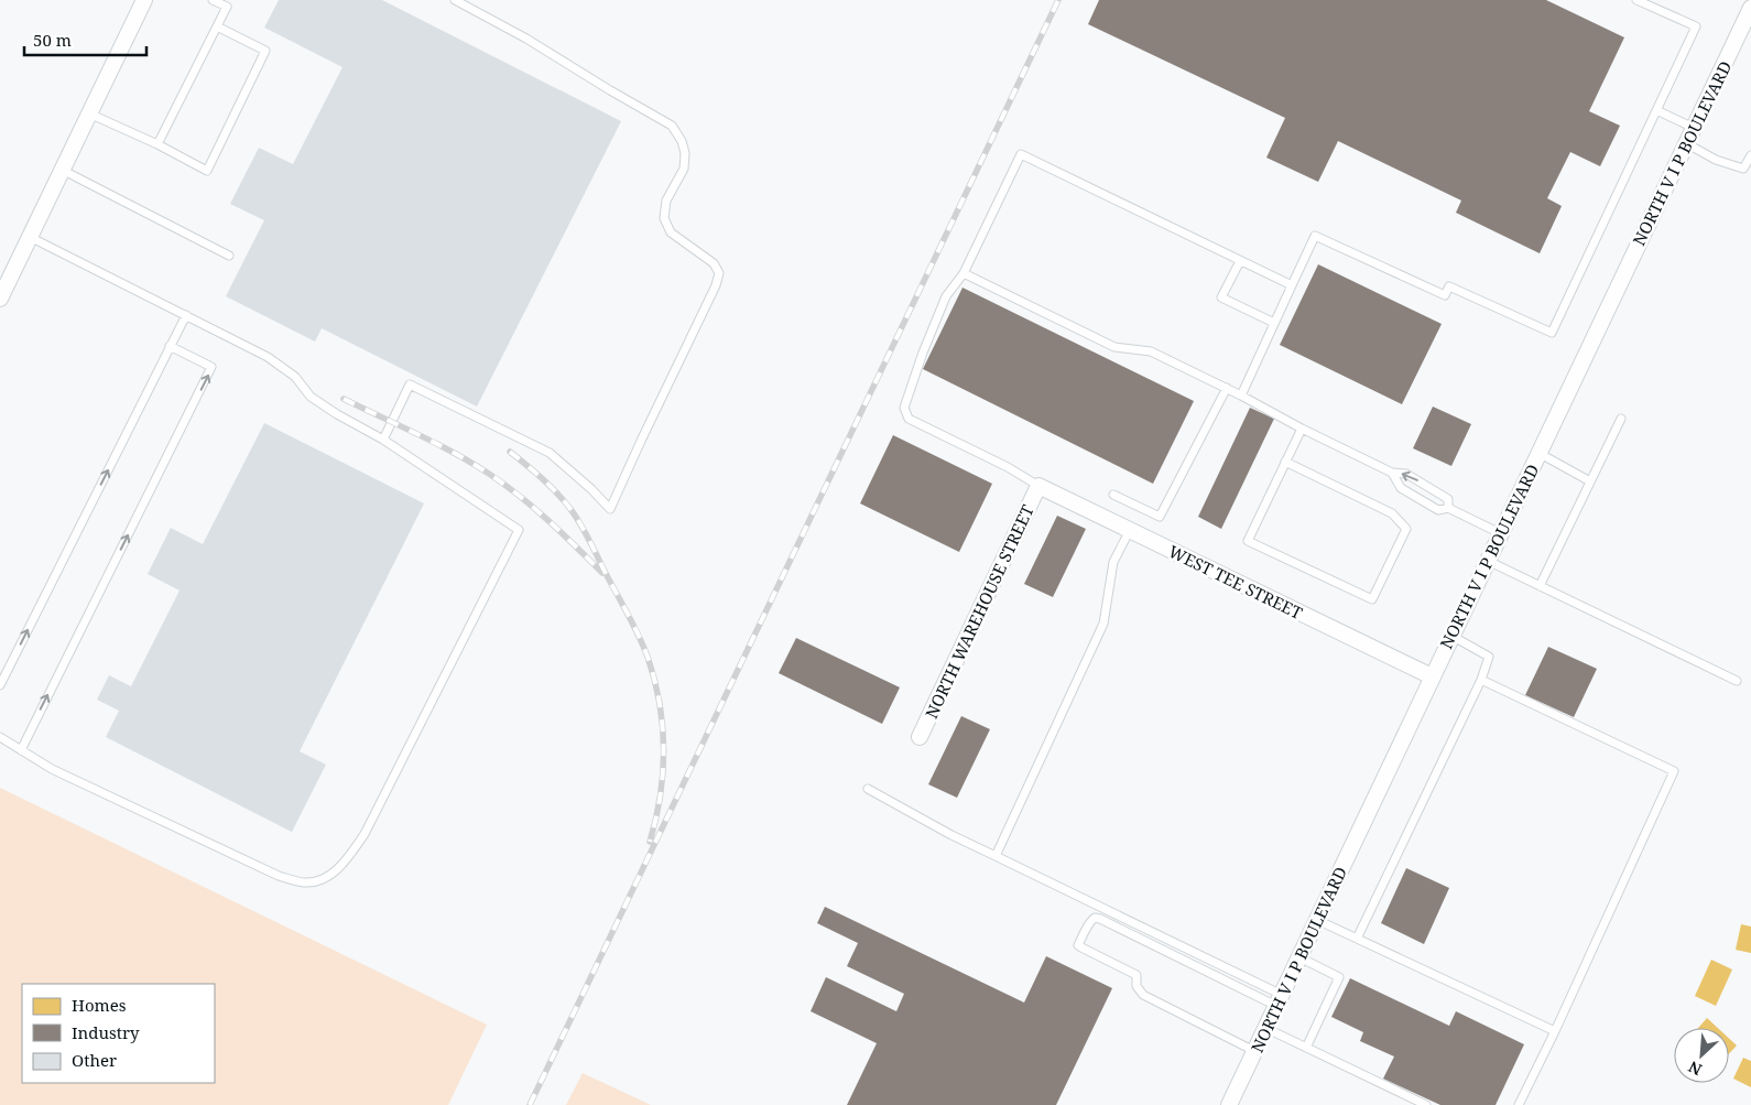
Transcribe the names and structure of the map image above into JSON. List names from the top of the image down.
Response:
{
  "streets": {
    "street": ["NORTH V I P BOULEVARD", "WEST TEE STREET", "NORTH WAREHOUSE STREET"]
  },
  "crossings": [
    ["NORTH V I P BOULEVARD", "WEST TEE STREET"],
    ["WEST TEE STREET", "NORTH WAREHOUSE STREET"]
  ],
  "legend": ["Homes", "Industry", "Other"],
  "scale_bar": "50 m",
  "north": "bottom left"
}
